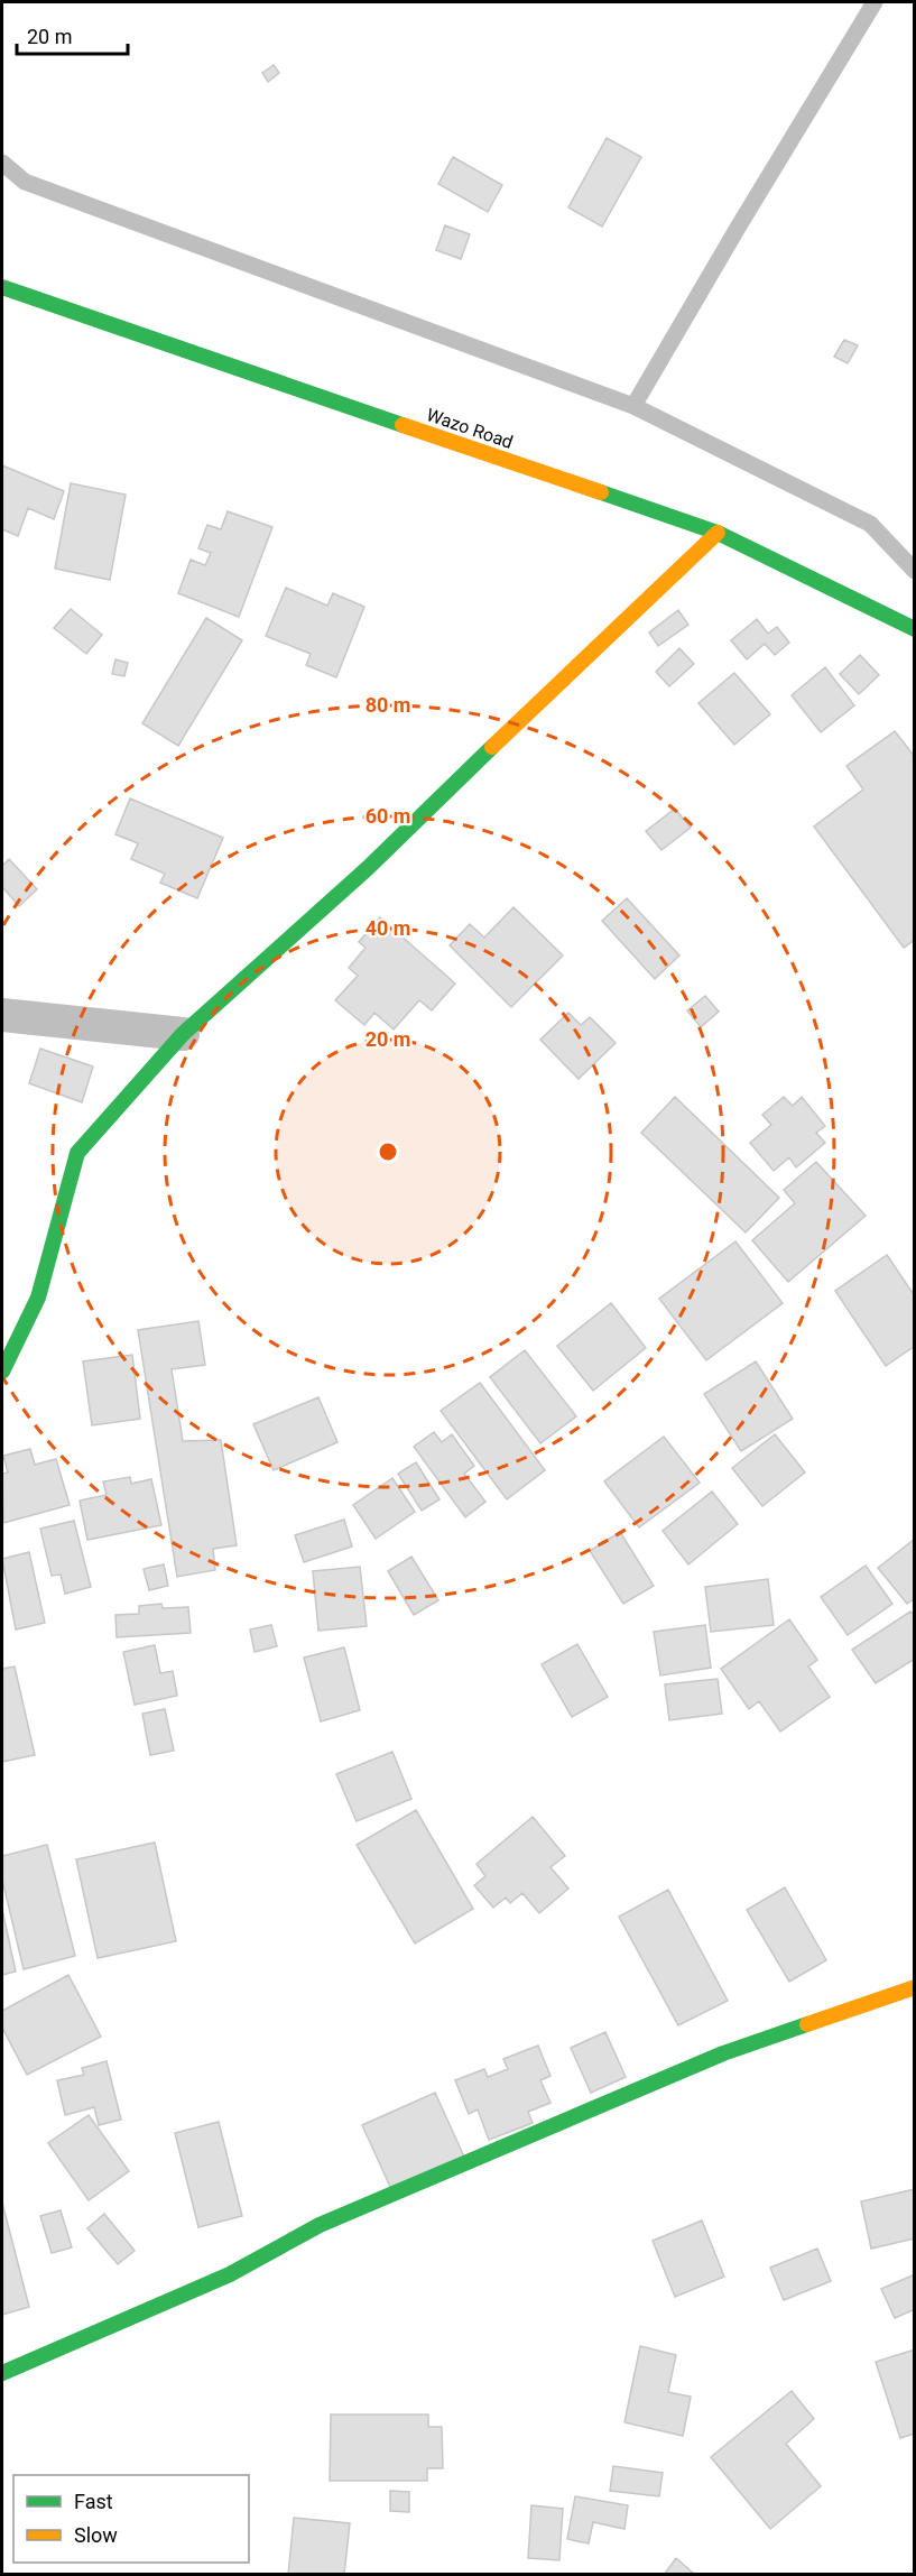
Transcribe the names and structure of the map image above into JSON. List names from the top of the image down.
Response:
{
  "streets": {
    "street": ["Wazo Road"]
  },
  "legend": ["Fast", "Slow"],
  "scale_bar": "20 m",
  "rings": [
    "80 m",
    "60 m",
    "40 m",
    "20 m"
  ]
}
